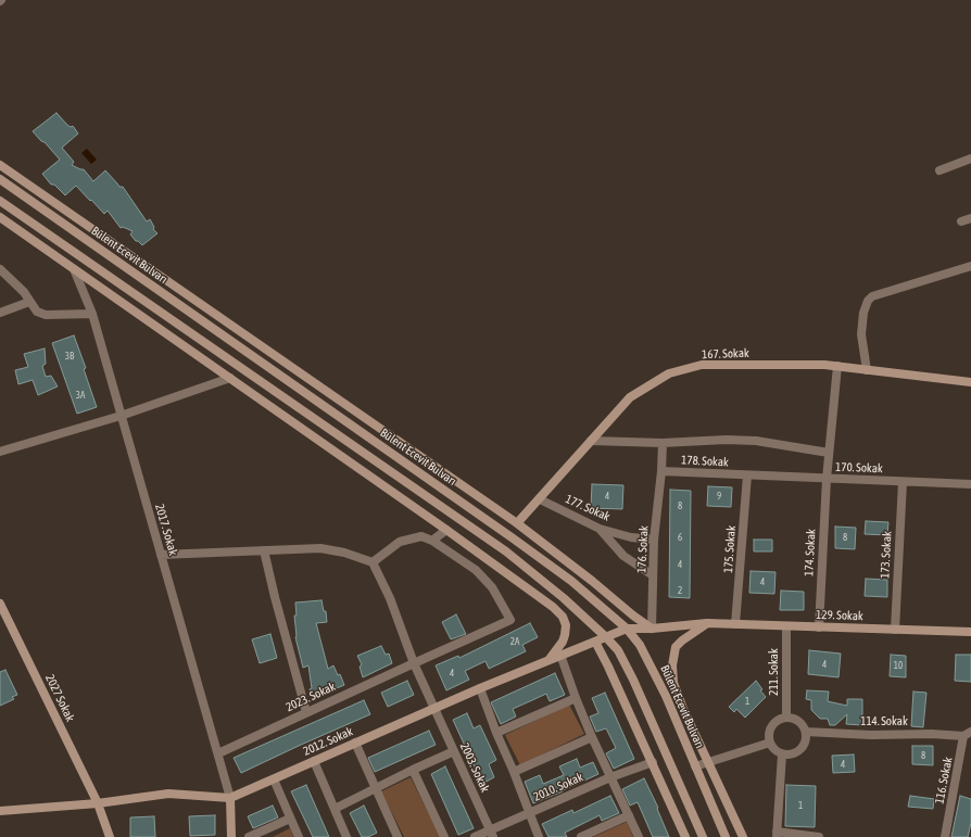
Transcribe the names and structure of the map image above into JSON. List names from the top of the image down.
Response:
{
  "streets": {
    "street": [
      "Bülent Ecevit Bulvarı",
      "167. Sokak",
      "178. Sokak",
      "170. Sokak",
      "177. Sokak",
      "2017. Sokak",
      "176. Sokak",
      "175. Sokak",
      "174. Sokak",
      "173. Sokak",
      "129. Sokak",
      "211. Sokak",
      "2023. Sokak",
      "2027 Sokak",
      "114. Sokak",
      "2012. Sokak",
      "2003. Sokak",
      "116. Sokak",
      "2010. Sokak"
    ]
  },
  "crossings": [
    ["Bülent Ecevit Bulvarı", "2012. Sokak"],
    ["167. Sokak", "177. Sokak"],
    ["167. Sokak", "174. Sokak"],
    ["178. Sokak", "170. Sokak"],
    ["178. Sokak", "176. Sokak"],
    ["178. Sokak", "175. Sokak"],
    ["170. Sokak", "175. Sokak"],
    ["170. Sokak", "174. Sokak"],
    ["170. Sokak", "173. Sokak"],
    ["177. Sokak", "176. Sokak"],
    ["2017. Sokak", "2023. Sokak"],
    ["2017. Sokak", "2012. Sokak"],
    ["176. Sokak", "129. Sokak"],
    ["176. Sokak", "2012. Sokak"],
    ["175. Sokak", "129. Sokak"],
    ["174. Sokak", "129. Sokak"],
    ["173. Sokak", "129. Sokak"],
    ["129. Sokak", "211. Sokak"],
    ["129. Sokak", "2012. Sokak"],
    ["211. Sokak", "114. Sokak"],
    ["2023. Sokak", "2003. Sokak"],
    ["2027 Sokak", "2012. Sokak"],
    ["114. Sokak", "116. Sokak"],
    ["2012. Sokak", "2003. Sokak"],
    ["2003. Sokak", "2010. Sokak"]
  ],
  "house_numbers": [
    "3B",
    "3A",
    "4",
    "9",
    "8",
    "6",
    "8",
    "4",
    "4",
    "2",
    "2A",
    "4",
    "10",
    "4",
    "1",
    "8",
    "4",
    "1"
  ]
}
